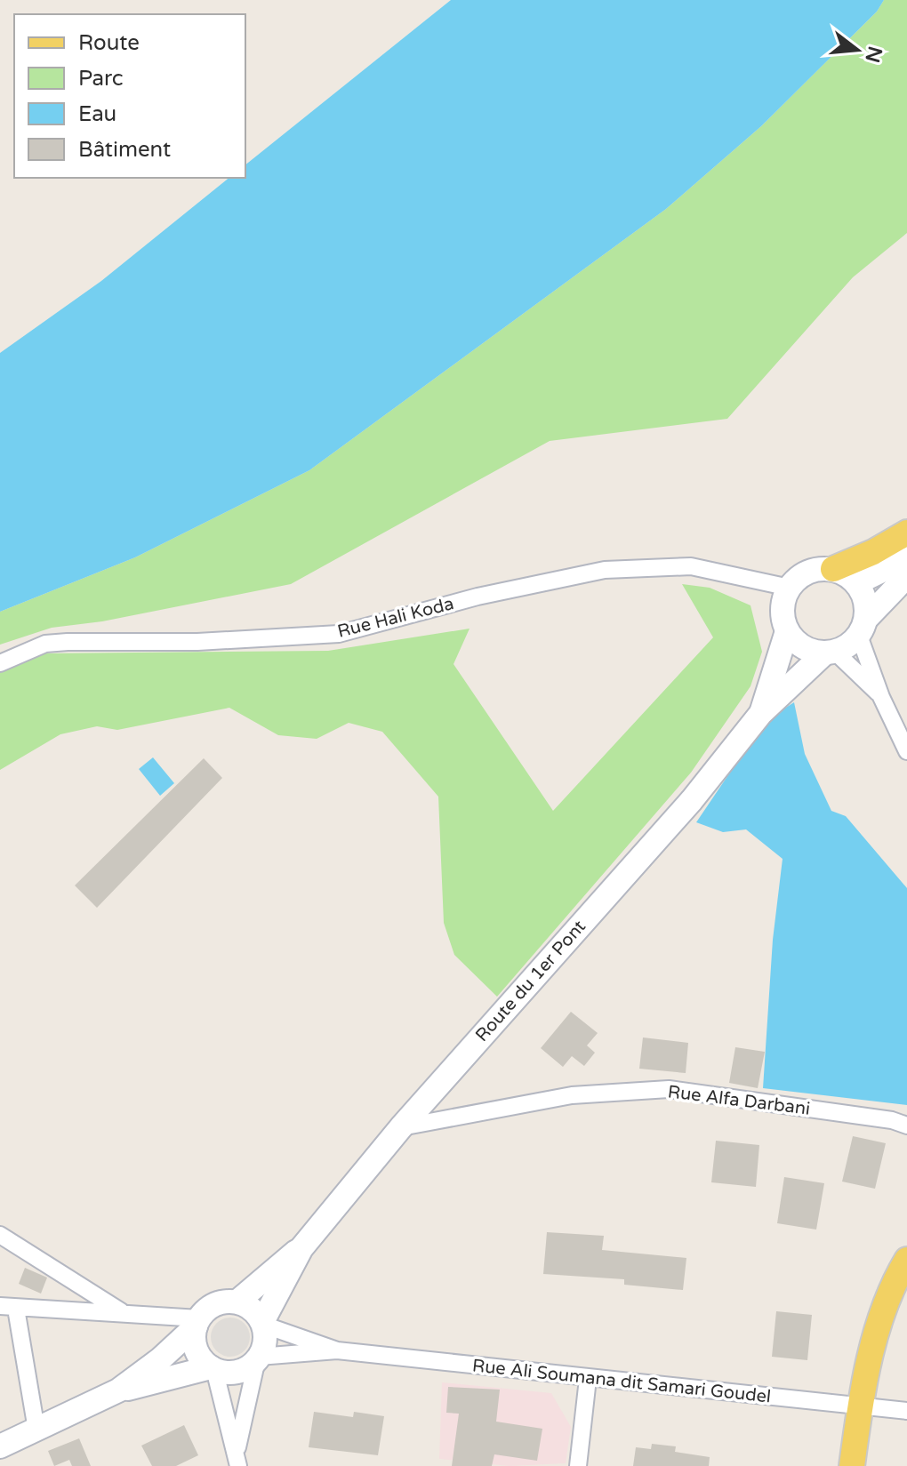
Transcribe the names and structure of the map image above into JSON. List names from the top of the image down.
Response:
{
  "streets": {
    "street": [
      "Rue Hali Koda",
      "Route du 1er Pont",
      "Rue Alfa Darbani",
      "Rue Ali Soumana dit Samari Goudel"
    ]
  },
  "crossings": [
    ["Rue Hali Koda", "Route du 1er Pont"],
    ["Route du 1er Pont", "Rue Alfa Darbani"],
    ["Route du 1er Pont", "Rue Ali Soumana dit Samari Goudel"]
  ],
  "legend": [
    "Route",
    "Parc",
    "Eau",
    "Bâtiment"
  ],
  "north": "right"
}
